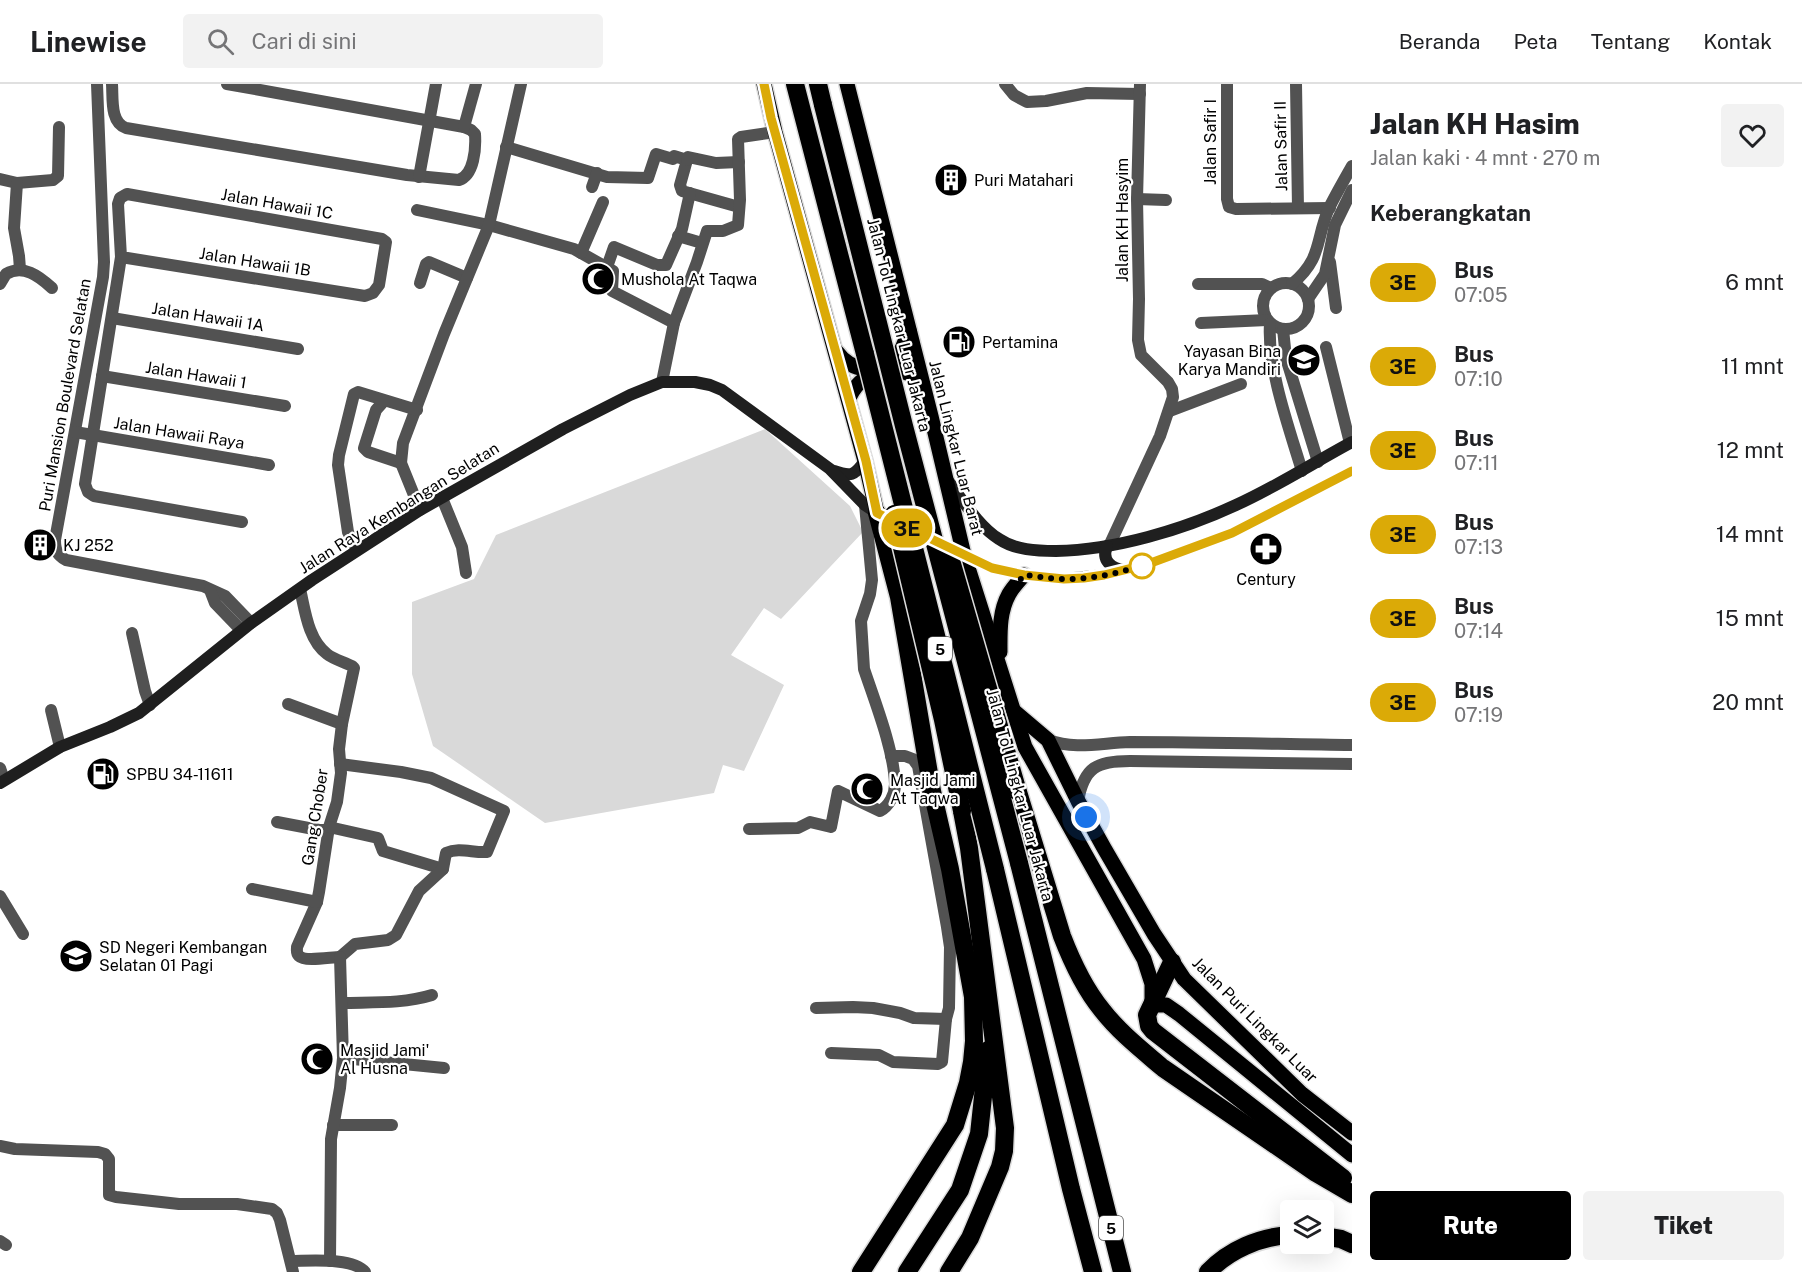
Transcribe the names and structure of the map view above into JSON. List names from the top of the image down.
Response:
{
  "streets": {
    "highway": ["Jalan Tol Lingkar Luar Jakarta", "5"],
    "main road": ["Jalan Lingkar Luar Barat", "Jalan Raya Kembangan Selatan", "Jalan Puri Lingkar Luar"],
    "street": [
      "Jalan Safir I",
      "Jalan Safir II",
      "Jalan Hawaii 1C",
      "Jalan KH Hasyim",
      "Jalan Hawaii 1B",
      "Jalan Hawaii 1A",
      "Jalan Hawaii 1",
      "Puri Mansion Boulevard Selatan",
      "Jalan Hawaii Raya",
      "Gang Chober"
    ]
  },
  "crossings": [
    ["Jalan Safir I", "Jalan Safir II"],
    ["Jalan Hawaii 1C", "Jalan Hawaii 1B"],
    ["Puri Mansion Boulevard Selatan", "Jalan Hawaii Raya"],
    ["Puri Mansion Boulevard Selatan", "Jalan Raya Kembangan Selatan"],
    ["Jalan Lingkar Luar Barat", "Jalan Raya Kembangan Selatan"],
    ["Jalan Lingkar Luar Barat", "Jalan Puri Lingkar Luar"],
    ["Jalan Raya Kembangan Selatan", "Gang Chober"]
  ],
  "places": {
    "building": ["Puri Matahari", "KJ 252"],
    "mosque": ["Mushola At Taqwa", "Masjid Jami At Taqwa", "Masjid Jami' Al Husna"],
    "fuel station": ["Pertamina", "SPBU 34-11611"],
    "school or university": ["Yayasan Bina Karya Mandiri", "SD Negeri Kembangan Selatan 01 Pagi"],
    "pharmacy": ["Century"]
  },
  "lines": ["bus line 3E"],
  "page": {
    "header": "Linewise",
    "search": "Cari di sini",
    "nav": [
      "Beranda",
      "Peta",
      "Tentang",
      "Kontak"
    ],
    "on_map": "3E",
    "heading": [
      ["Jalan KH Hasim", "Jalan kaki · 4 mnt · 270 m"],
      "Keberangkatan"
    ],
    "list": [
      {
        "mark": "3E",
        "name": "Bus",
        "note": "07:05",
        "value": "6 mnt"
      },
      {
        "mark": "3E",
        "name": "Bus",
        "note": "07:10",
        "value": "11 mnt"
      },
      {
        "mark": "3E",
        "name": "Bus",
        "note": "07:11",
        "value": "12 mnt"
      },
      {
        "mark": "3E",
        "name": "Bus",
        "note": "07:13",
        "value": "14 mnt"
      },
      {
        "mark": "3E",
        "name": "Bus",
        "note": "07:14",
        "value": "15 mnt"
      },
      {
        "mark": "3E",
        "name": "Bus",
        "note": "07:19",
        "value": "20 mnt"
      }
    ],
    "buttons": ["Rute", "Tiket"]
  }
}
